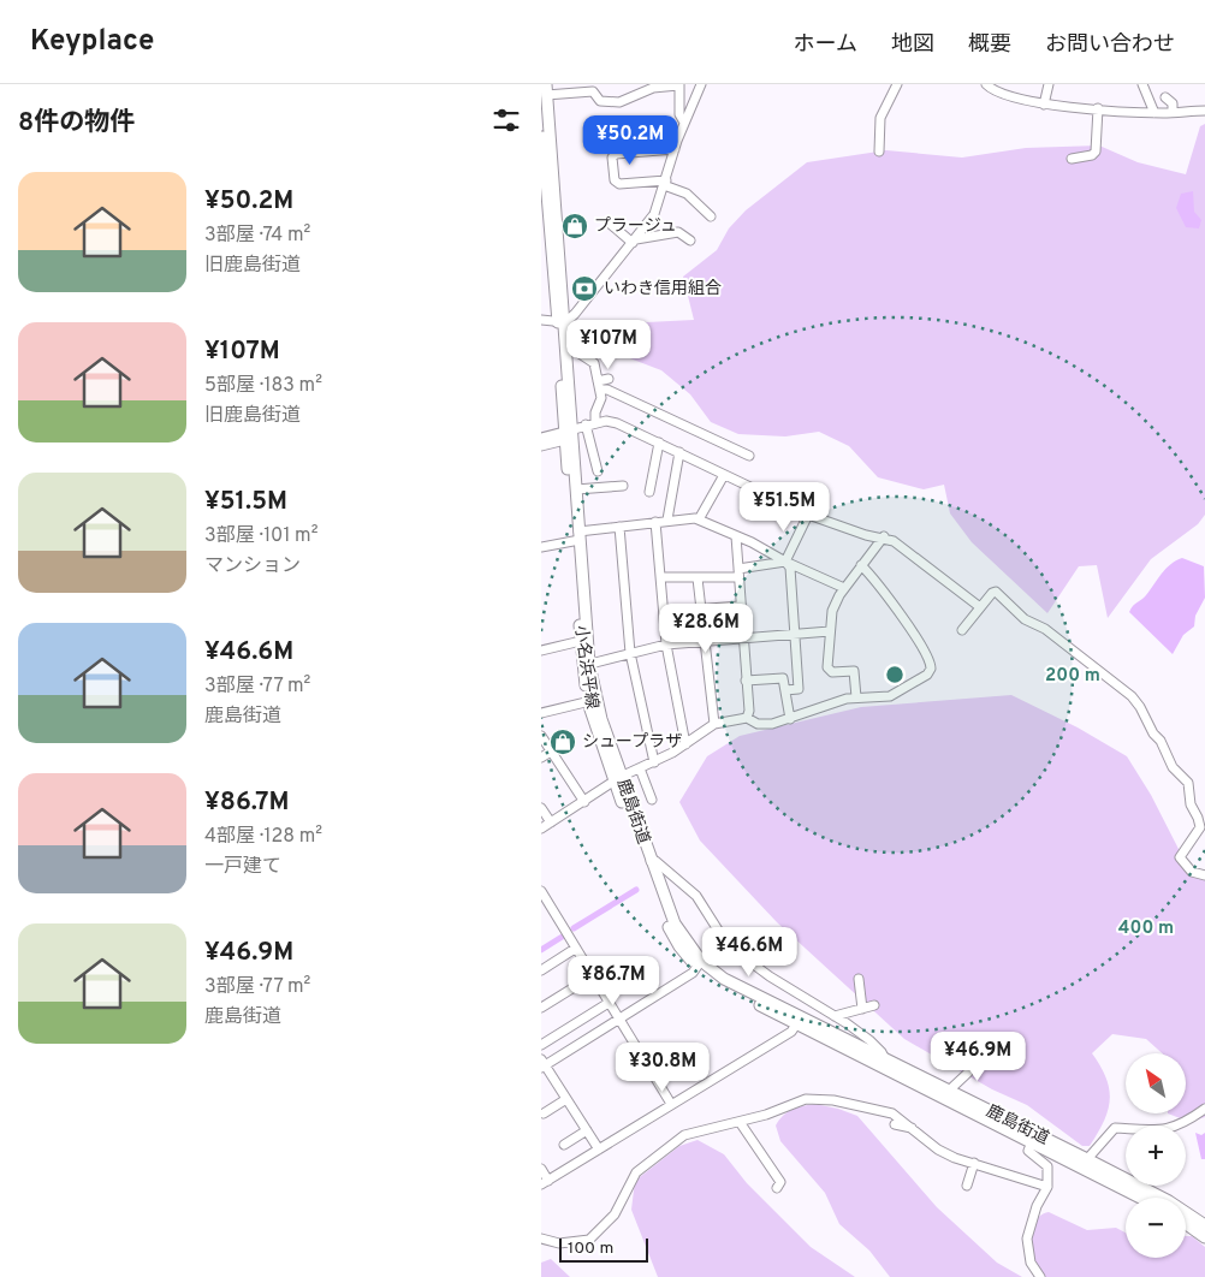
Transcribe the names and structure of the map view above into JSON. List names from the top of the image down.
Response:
{
  "streets": {
    "main road": ["小名浜平線", "鹿島街道"]
  },
  "crossings": [
    ["小名浜平線", "鹿島街道"]
  ],
  "places": {
    "shop": ["プラージュ", "シュープラザ"],
    "bank": ["いわき信用組合"]
  },
  "scale_bar": "100 m",
  "north": "top left",
  "page": {
    "header": "Keyplace",
    "nav": [
      "ホーム",
      "地図",
      "概要",
      "お問い合わせ"
    ],
    "heading": "8件の物件",
    "price": [
      "¥50.2M",
      "¥107M",
      "¥51.5M",
      "¥28.6M",
      "¥46.6M",
      "¥86.7M",
      "¥46.9M",
      "¥30.8M"
    ],
    "list": [
      {
        "name": "¥50.2M",
        "note": "3部屋 · 74 m² · 旧鹿島街道"
      },
      {
        "name": "¥107M",
        "note": "5部屋 · 183 m² · 旧鹿島街道"
      },
      {
        "name": "¥51.5M",
        "note": "3部屋 · 101 m² · マンション"
      },
      {
        "name": "¥46.6M",
        "note": "3部屋 · 77 m² · 鹿島街道"
      },
      {
        "name": "¥86.7M",
        "note": "4部屋 · 128 m² · 一戸建て"
      },
      {
        "name": "¥46.9M",
        "note": "3部屋 · 77 m² · 鹿島街道"
      }
    ],
    "map_buttons": ["+", "−"],
    "scale": "100 m"
  },
  "rings": ["200 m", "400 m"]
}
